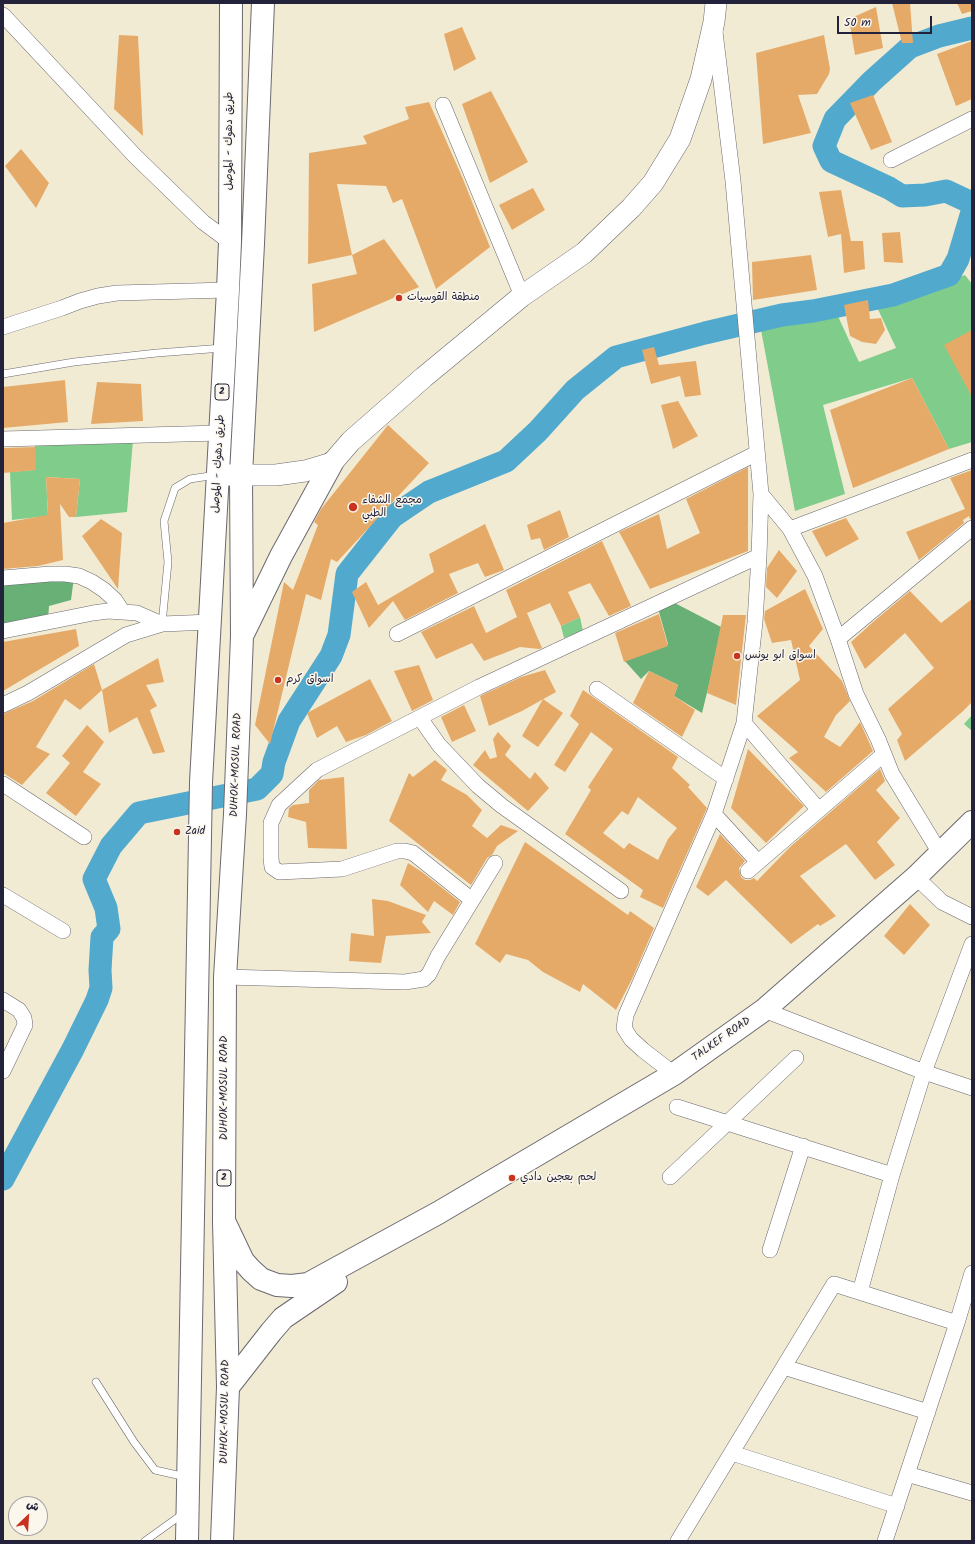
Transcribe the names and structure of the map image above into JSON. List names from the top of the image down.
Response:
{
  "streets": {
    "main road": [
      "طريق دهوك - الموصل",
      "2",
      "DUHOK-MOSUL ROAD",
      "TALKEF ROAD"
    ]
  },
  "crossings": [
    ["طريق دهوك - الموصل", "2"],
    ["2", "DUHOK-MOSUL ROAD"]
  ],
  "places": [
    "منطقة القوسيات",
    "مجمع الشفاء الطبي",
    "اسواق ابو يونس",
    "اسواق كرم",
    "Zaid",
    "لحم بعجين دادي"
  ],
  "scale_bar": "50 m",
  "north": "top right"
}
